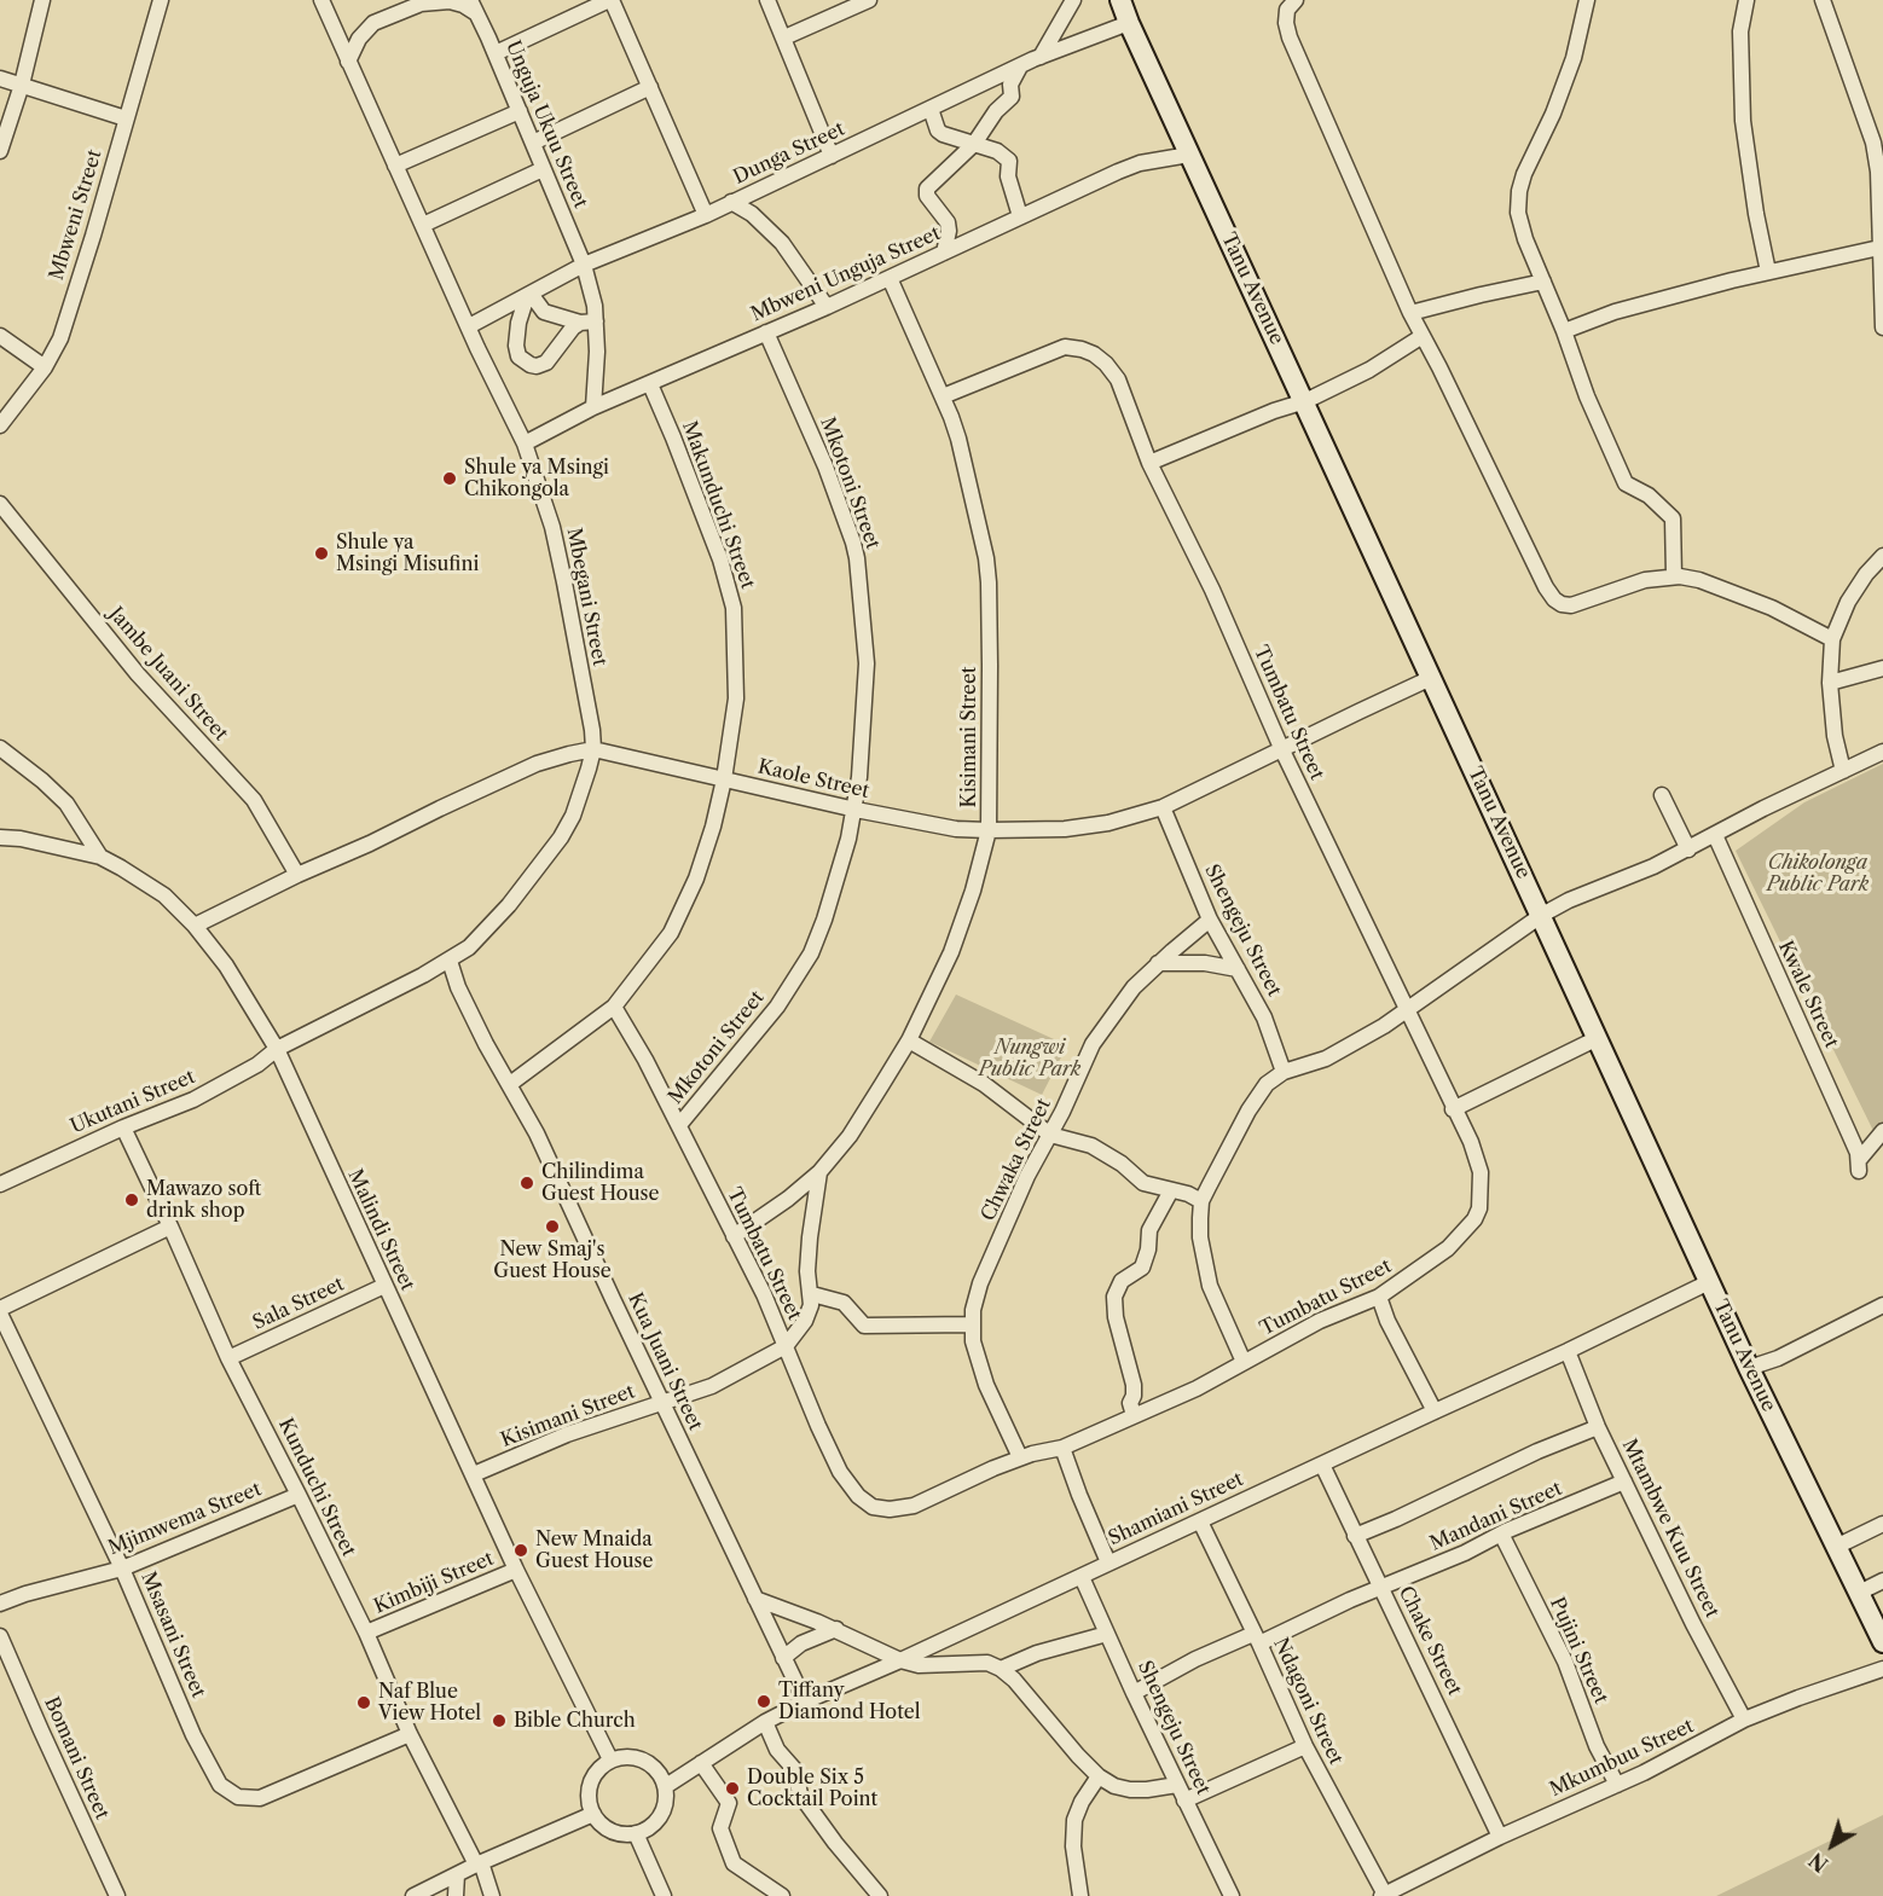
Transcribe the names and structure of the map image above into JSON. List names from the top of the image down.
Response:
{
  "streets": {
    "street": [
      "Unguja Ukuu Street",
      "Dunga Street",
      "Mbweni Street",
      "Mbweni Unguja Street",
      "Tanu Avenue",
      "Mkotoni Street",
      "Makunduchi Street",
      "Mbegani Street",
      "Jambe Juani Street",
      "Tumbatu Street",
      "Kisimani Street",
      "Kaole Street",
      "Shengeju Street",
      "Kwale Street",
      "Ukutani Street",
      "Chwaka Street",
      "Malindi Street",
      "Sala Street",
      "Kua Juani Street",
      "Kunduchi Street",
      "Shamiani Street",
      "Mandani Street",
      "Mjimwema Street",
      "Mtambwe Kuu Street",
      "Kimbiji Street",
      "Msasani Street",
      "Chake Street",
      "Pujini Street",
      "Ndagoni Street",
      "Bomani Street",
      "Mkumbuu Street"
    ]
  },
  "crossings": [
    ["Unguja Ukuu Street", "Dunga Street"],
    ["Unguja Ukuu Street", "Mbweni Unguja Street"],
    ["Unguja Ukuu Street", "Mbegani Street"],
    ["Dunga Street", "Tanu Avenue"],
    ["Dunga Street", "Mbegani Street"],
    ["Mbweni Unguja Street", "Tanu Avenue"],
    ["Mbweni Unguja Street", "Mkotoni Street"],
    ["Mbweni Unguja Street", "Makunduchi Street"],
    ["Mbweni Unguja Street", "Mbegani Street"],
    ["Mbweni Unguja Street", "Kisimani Street"],
    ["Tanu Avenue", "Kaole Street"],
    ["Tanu Avenue", "Shamiani Street"],
    ["Mkotoni Street", "Tumbatu Street"],
    ["Mkotoni Street", "Kaole Street"],
    ["Makunduchi Street", "Tumbatu Street"],
    ["Makunduchi Street", "Kaole Street"],
    ["Makunduchi Street", "Kua Juani Street"],
    ["Mbegani Street", "Kaole Street"],
    ["Mbegani Street", "Ukutani Street"],
    ["Mbegani Street", "Malindi Street"],
    ["Mbegani Street", "Kua Juani Street"],
    ["Jambe Juani Street", "Kaole Street"],
    ["Tumbatu Street", "Kisimani Street"],
    ["Tumbatu Street", "Kaole Street"],
    ["Tumbatu Street", "Chwaka Street"],
    ["Kisimani Street", "Kaole Street"],
    ["Kisimani Street", "Malindi Street"],
    ["Kisimani Street", "Kua Juani Street"],
    ["Kaole Street", "Shengeju Street"],
    ["Kaole Street", "Malindi Street"],
    ["Shengeju Street", "Chwaka Street"],
    ["Shengeju Street", "Shamiani Street"],
    ["Shengeju Street", "Mandani Street"],
    ["Ukutani Street", "Malindi Street"],
    ["Ukutani Street", "Kunduchi Street"],
    ["Malindi Street", "Sala Street"],
    ["Malindi Street", "Shamiani Street"],
    ["Malindi Street", "Kimbiji Street"],
    ["Sala Street", "Kunduchi Street"],
    ["Kua Juani Street", "Shamiani Street"],
    ["Kunduchi Street", "Mjimwema Street"],
    ["Kunduchi Street", "Kimbiji Street"],
    ["Kunduchi Street", "Msasani Street"],
    ["Shamiani Street", "Mtambwe Kuu Street"],
    ["Shamiani Street", "Chake Street"],
    ["Shamiani Street", "Ndagoni Street"],
    ["Mandani Street", "Mtambwe Kuu Street"],
    ["Mandani Street", "Chake Street"],
    ["Mandani Street", "Pujini Street"],
    ["Mandani Street", "Ndagoni Street"],
    ["Mjimwema Street", "Msasani Street"],
    ["Mtambwe Kuu Street", "Mkumbuu Street"],
    ["Chake Street", "Mkumbuu Street"],
    ["Pujini Street", "Mkumbuu Street"],
    ["Ndagoni Street", "Mkumbuu Street"]
  ],
  "parks": ["Chikolonga Public Park", "Nungwi Public Park"],
  "places": [
    "Shule ya Msingi Chikongola",
    "Shule ya Msingi Misufini",
    "Chilindima Guest House",
    "Mawazo soft drink shop",
    "New Smaj's Guest House",
    "New Mnaida Guest House",
    "Tiffany Diamond Hotel",
    "Naf Blue View Hotel",
    "Bible Church",
    "Double Six 5 Cocktail Point"
  ],
  "north": "bottom left"
}
